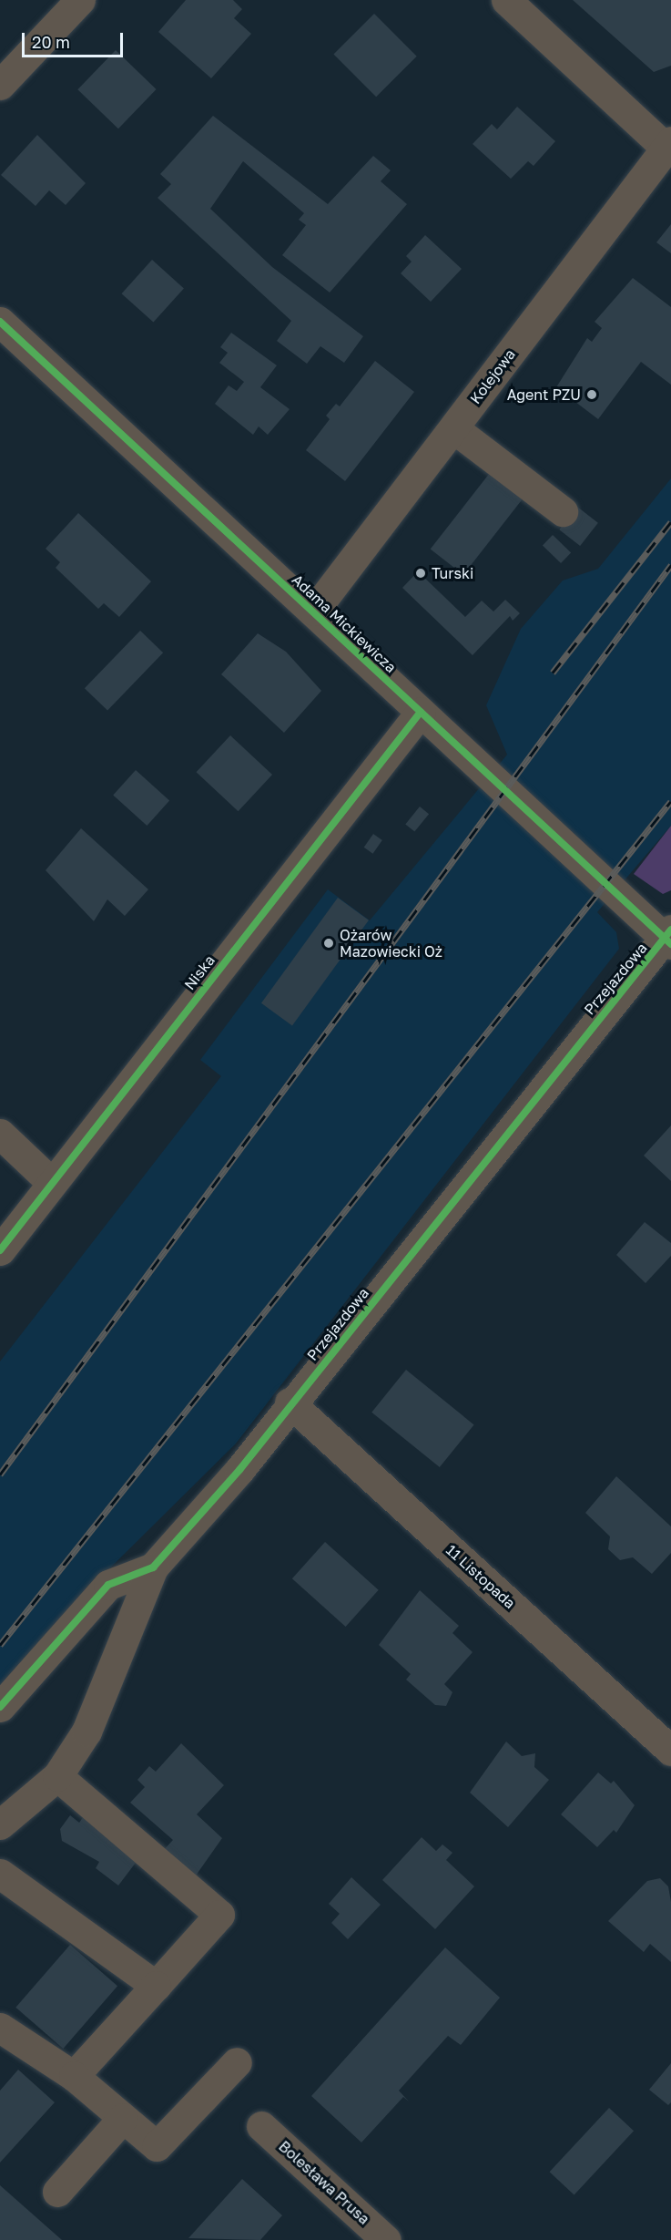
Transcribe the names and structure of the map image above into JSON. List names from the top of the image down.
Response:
{
  "streets": {
    "street": [
      "Kolejowa",
      "Adama Mickiewicza",
      "Niska",
      "Przejazdowa",
      "11 Listopada",
      "Bolesława Prusa"
    ]
  },
  "crossings": [
    ["Kolejowa", "Adama Mickiewicza"],
    ["Adama Mickiewicza", "Niska"],
    ["Adama Mickiewicza", "Przejazdowa"],
    ["Przejazdowa", "11 Listopada"]
  ],
  "places": ["Agent PZU", "Turski", "Ożarów Mazowiecki Oż"],
  "scale_bar": "20 m"
}
